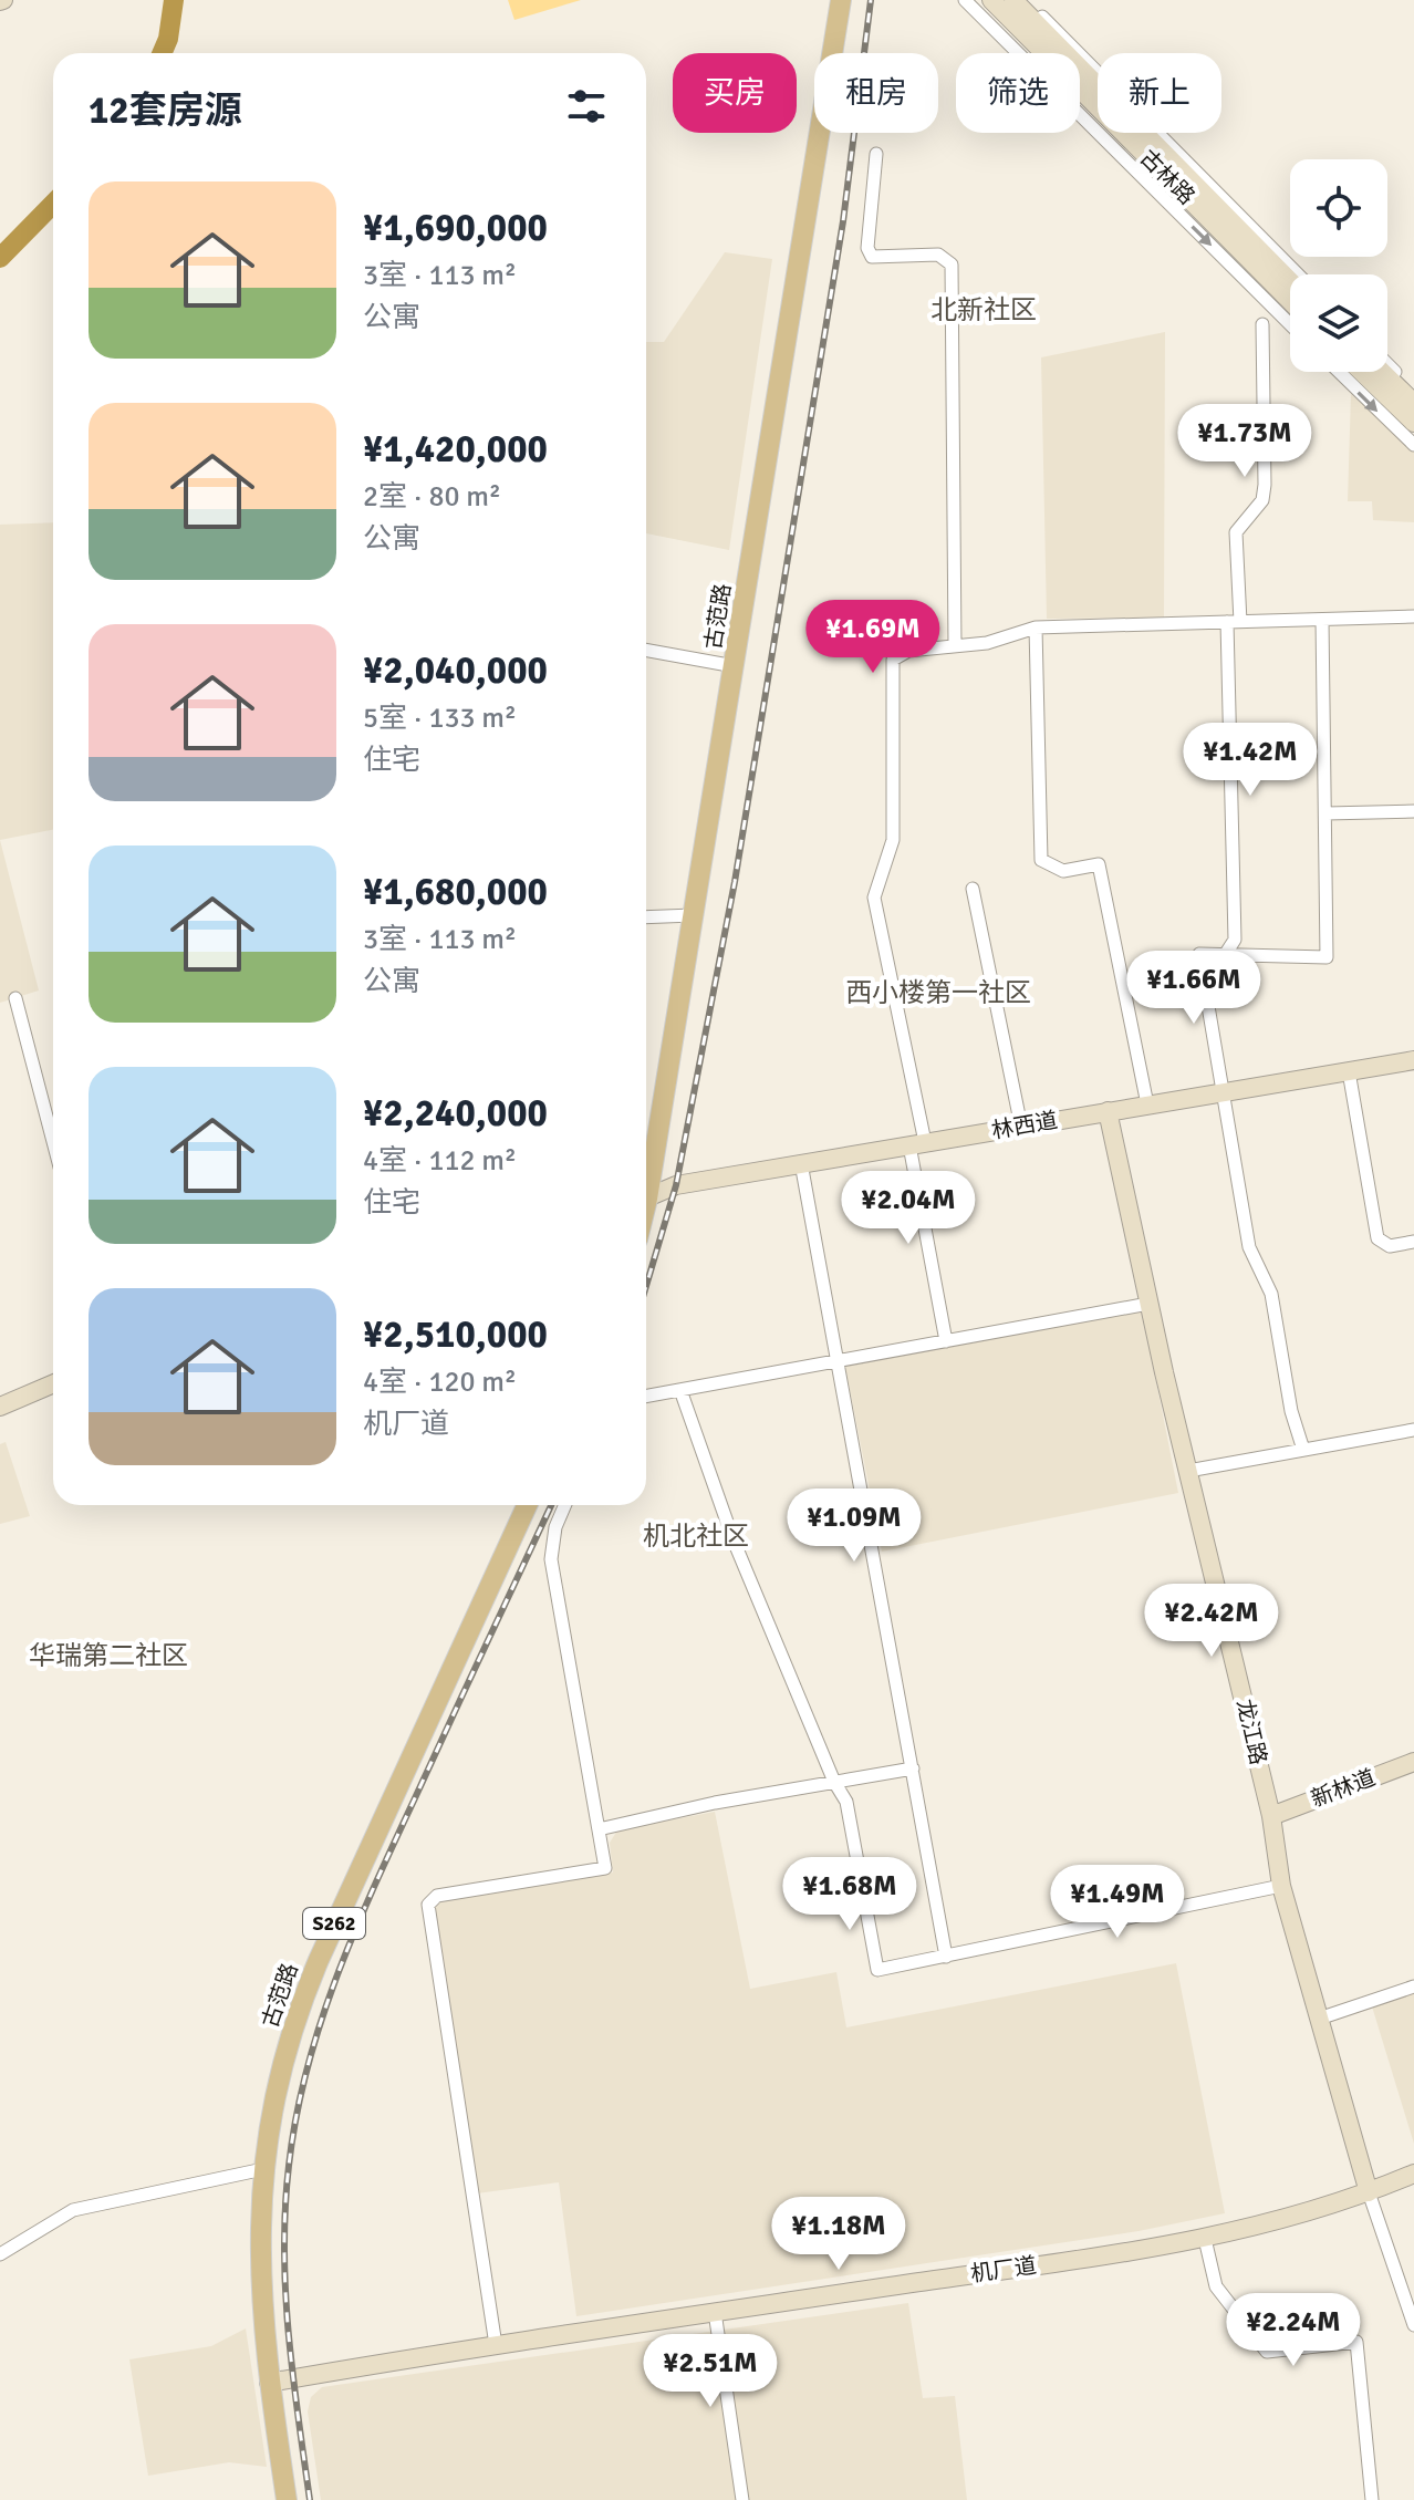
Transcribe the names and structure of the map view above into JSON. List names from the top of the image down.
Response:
{
  "streets": {
    "main road": ["古范路", "S262"],
    "street": [
      "古林路",
      "林西道",
      "龙江路",
      "新林道",
      "机厂道"
    ]
  },
  "crossings": [
    ["古范路", "机厂道"],
    ["林西道", "龙江路"],
    ["龙江路", "新林道"],
    ["龙江路", "机厂道"]
  ],
  "districts": [
    "北新社区",
    "西小楼第一社区",
    "机北社区",
    "华瑞第二社区"
  ],
  "page": {
    "chip": [
      "买房",
      "租房",
      "筛选",
      "新上"
    ],
    "heading": "12套房源",
    "list": [
      {
        "name": "¥1,690,000",
        "note": "3室 · 113 m² · 公寓"
      },
      {
        "name": "¥1,420,000",
        "note": "2室 · 80 m² · 公寓"
      },
      {
        "name": "¥2,040,000",
        "note": "5室 · 133 m² · 住宅"
      },
      {
        "name": "¥1,680,000",
        "note": "3室 · 113 m² · 公寓"
      },
      {
        "name": "¥2,240,000",
        "note": "4室 · 112 m² · 住宅"
      },
      {
        "name": "¥2,510,000",
        "note": "4室 · 120 m² · 机厂道"
      }
    ],
    "price": [
      "¥1.73M",
      "¥1.69M",
      "¥1.42M",
      "¥1.66M",
      "¥2.04M",
      "¥1.09M",
      "¥2.42M",
      "¥1.68M",
      "¥1.49M",
      "¥1.18M",
      "¥2.24M",
      "¥2.51M"
    ]
  }
}
